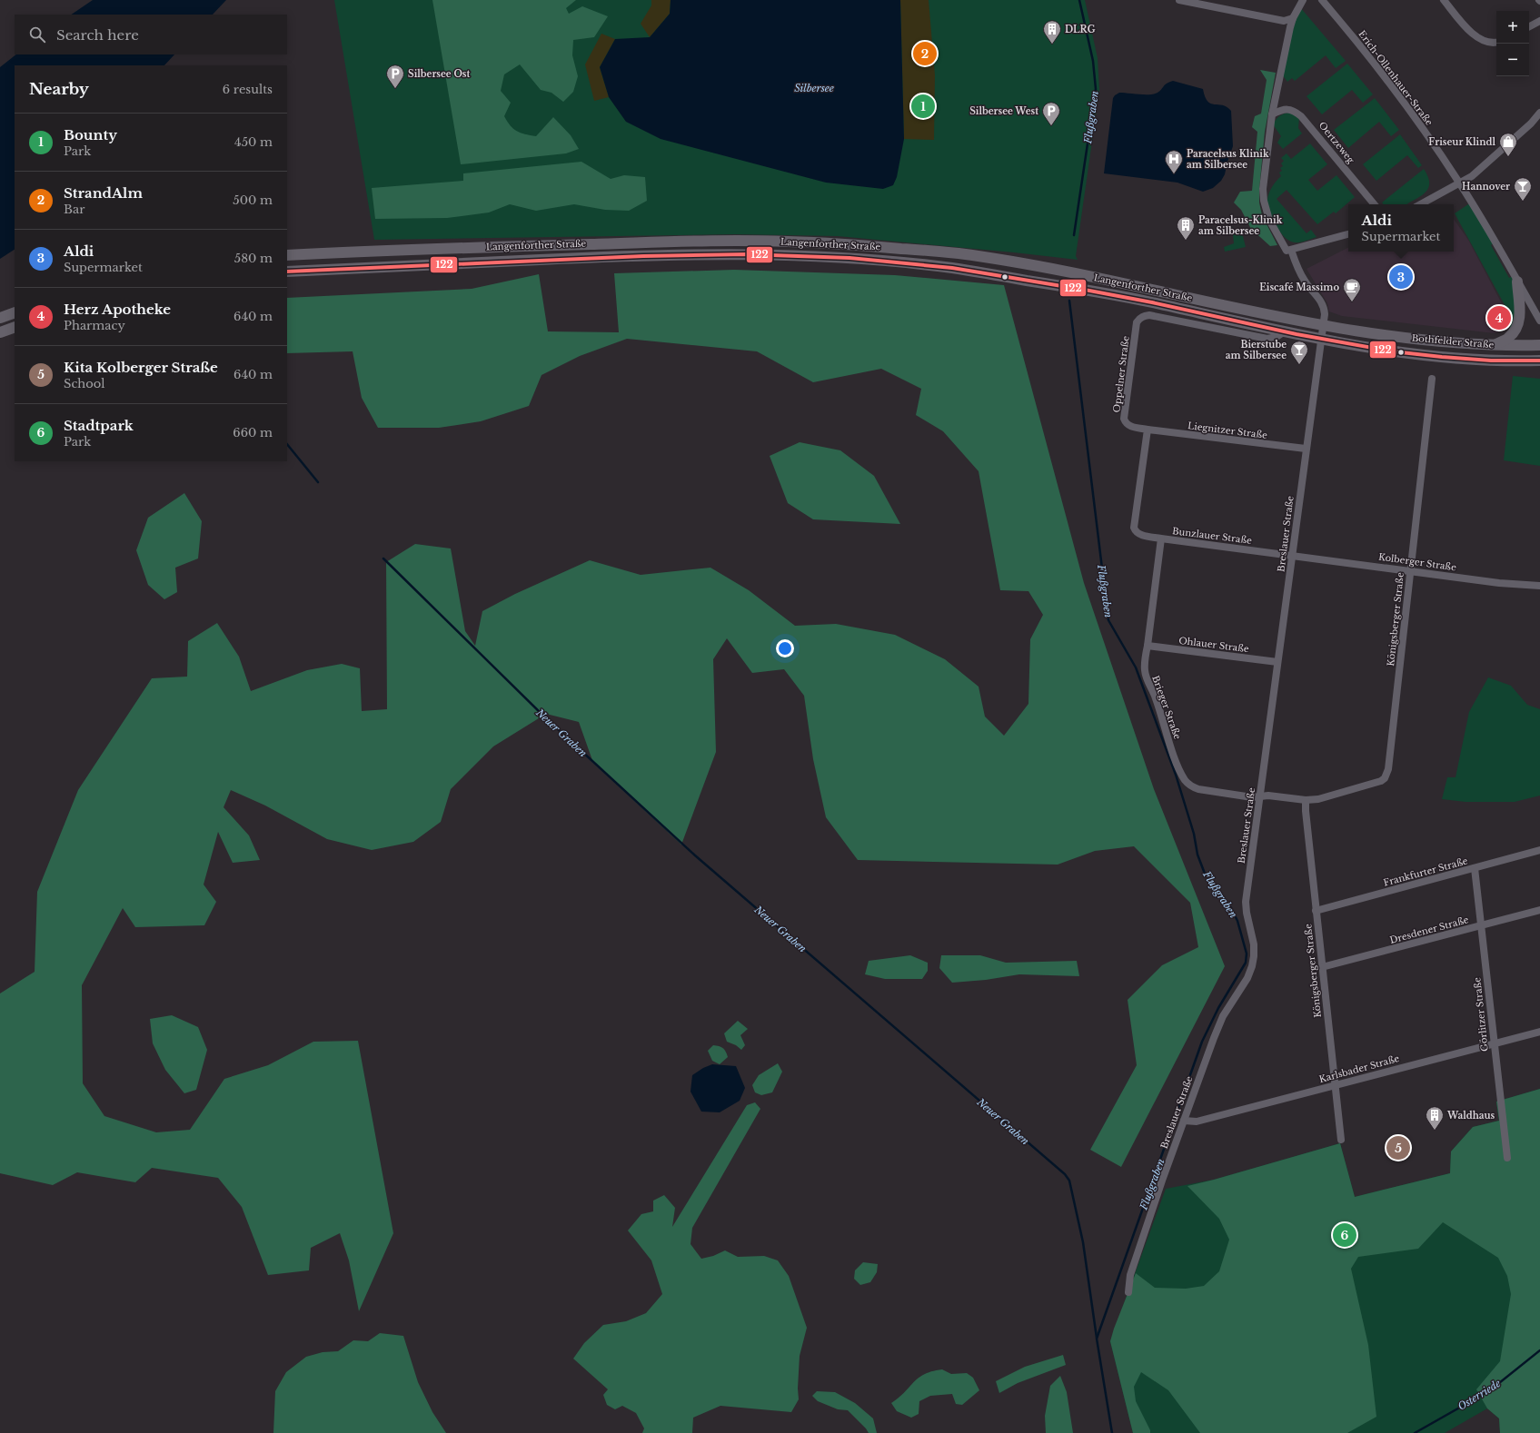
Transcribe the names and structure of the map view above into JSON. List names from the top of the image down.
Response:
{
  "streets": {
    "main road": ["Langenforther Straße", "Bothfelder Straße"],
    "street": [
      "Erich-Ollenhauer-Straße",
      "Oertzeweg",
      "Oppelner Straße",
      "Liegnitzer Straße",
      "Breslauer Straße",
      "Bunzlauer Straße",
      "Kolberger Straße",
      "Königsberger Straße",
      "Ohlauer Straße",
      "Brieger Straße",
      "Frankfurter Straße",
      "Dresdener Straße",
      "Görlitzer Straße",
      "Karlsbader Straße"
    ]
  },
  "crossings": [
    ["Langenforther Straße", "Bothfelder Straße"],
    ["Langenforther Straße", "Oppelner Straße"],
    ["Langenforther Straße", "Breslauer Straße"],
    ["Bothfelder Straße", "Breslauer Straße"],
    ["Oppelner Straße", "Liegnitzer Straße"],
    ["Oppelner Straße", "Bunzlauer Straße"],
    ["Liegnitzer Straße", "Breslauer Straße"],
    ["Liegnitzer Straße", "Bunzlauer Straße"],
    ["Breslauer Straße", "Bunzlauer Straße"],
    ["Breslauer Straße", "Kolberger Straße"],
    ["Breslauer Straße", "Königsberger Straße"],
    ["Breslauer Straße", "Ohlauer Straße"],
    ["Breslauer Straße", "Brieger Straße"],
    ["Breslauer Straße", "Karlsbader Straße"],
    ["Bunzlauer Straße", "Kolberger Straße"],
    ["Bunzlauer Straße", "Brieger Straße"],
    ["Kolberger Straße", "Königsberger Straße"],
    ["Königsberger Straße", "Brieger Straße"],
    ["Königsberger Straße", "Frankfurter Straße"],
    ["Königsberger Straße", "Dresdener Straße"],
    ["Königsberger Straße", "Karlsbader Straße"],
    ["Ohlauer Straße", "Brieger Straße"],
    ["Frankfurter Straße", "Görlitzer Straße"],
    ["Dresdener Straße", "Görlitzer Straße"],
    ["Görlitzer Straße", "Karlsbader Straße"]
  ],
  "water": [
    "Silbersee",
    "Flußgraben",
    "Neuer Graben",
    "Osterriede"
  ],
  "places": {
    "building": ["DLRG", "Paracelsus-Klinik am Silbersee", "Waldhaus"],
    "parking": ["Silbersee Ost", "Silbersee West"],
    "shop": ["Friseur Klindl"],
    "hospital": ["Paracelsus Klinik am Silbersee"],
    "bar": ["Hannover", "Bierstube am Silbersee"],
    "cafe": ["Eiscafé Massimo"]
  },
  "lines": ["transit line 122"],
  "page": {
    "map_buttons": ["+", "−"],
    "search": "Search here",
    "pins": [
      "2",
      "1",
      "3",
      "4",
      "5",
      "6"
    ],
    "heading": ["Nearby", "6 results"],
    "list": [
      {
        "mark": "1",
        "name": "Bounty",
        "note": "Park",
        "value": "450 m"
      },
      {
        "mark": "2",
        "name": "StrandAlm",
        "note": "Bar",
        "value": "500 m"
      },
      {
        "mark": "3",
        "name": "Aldi",
        "note": "Supermarket",
        "value": "580 m"
      },
      {
        "mark": "4",
        "name": "Herz Apotheke",
        "note": "Pharmacy",
        "value": "640 m"
      },
      {
        "mark": "5",
        "name": "Kita Kolberger Straße",
        "note": "School",
        "value": "640 m"
      },
      {
        "mark": "6",
        "name": "Stadtpark",
        "note": "Park",
        "value": "660 m"
      }
    ],
    "popup": ["Aldi", "Supermarket"]
  }
}
